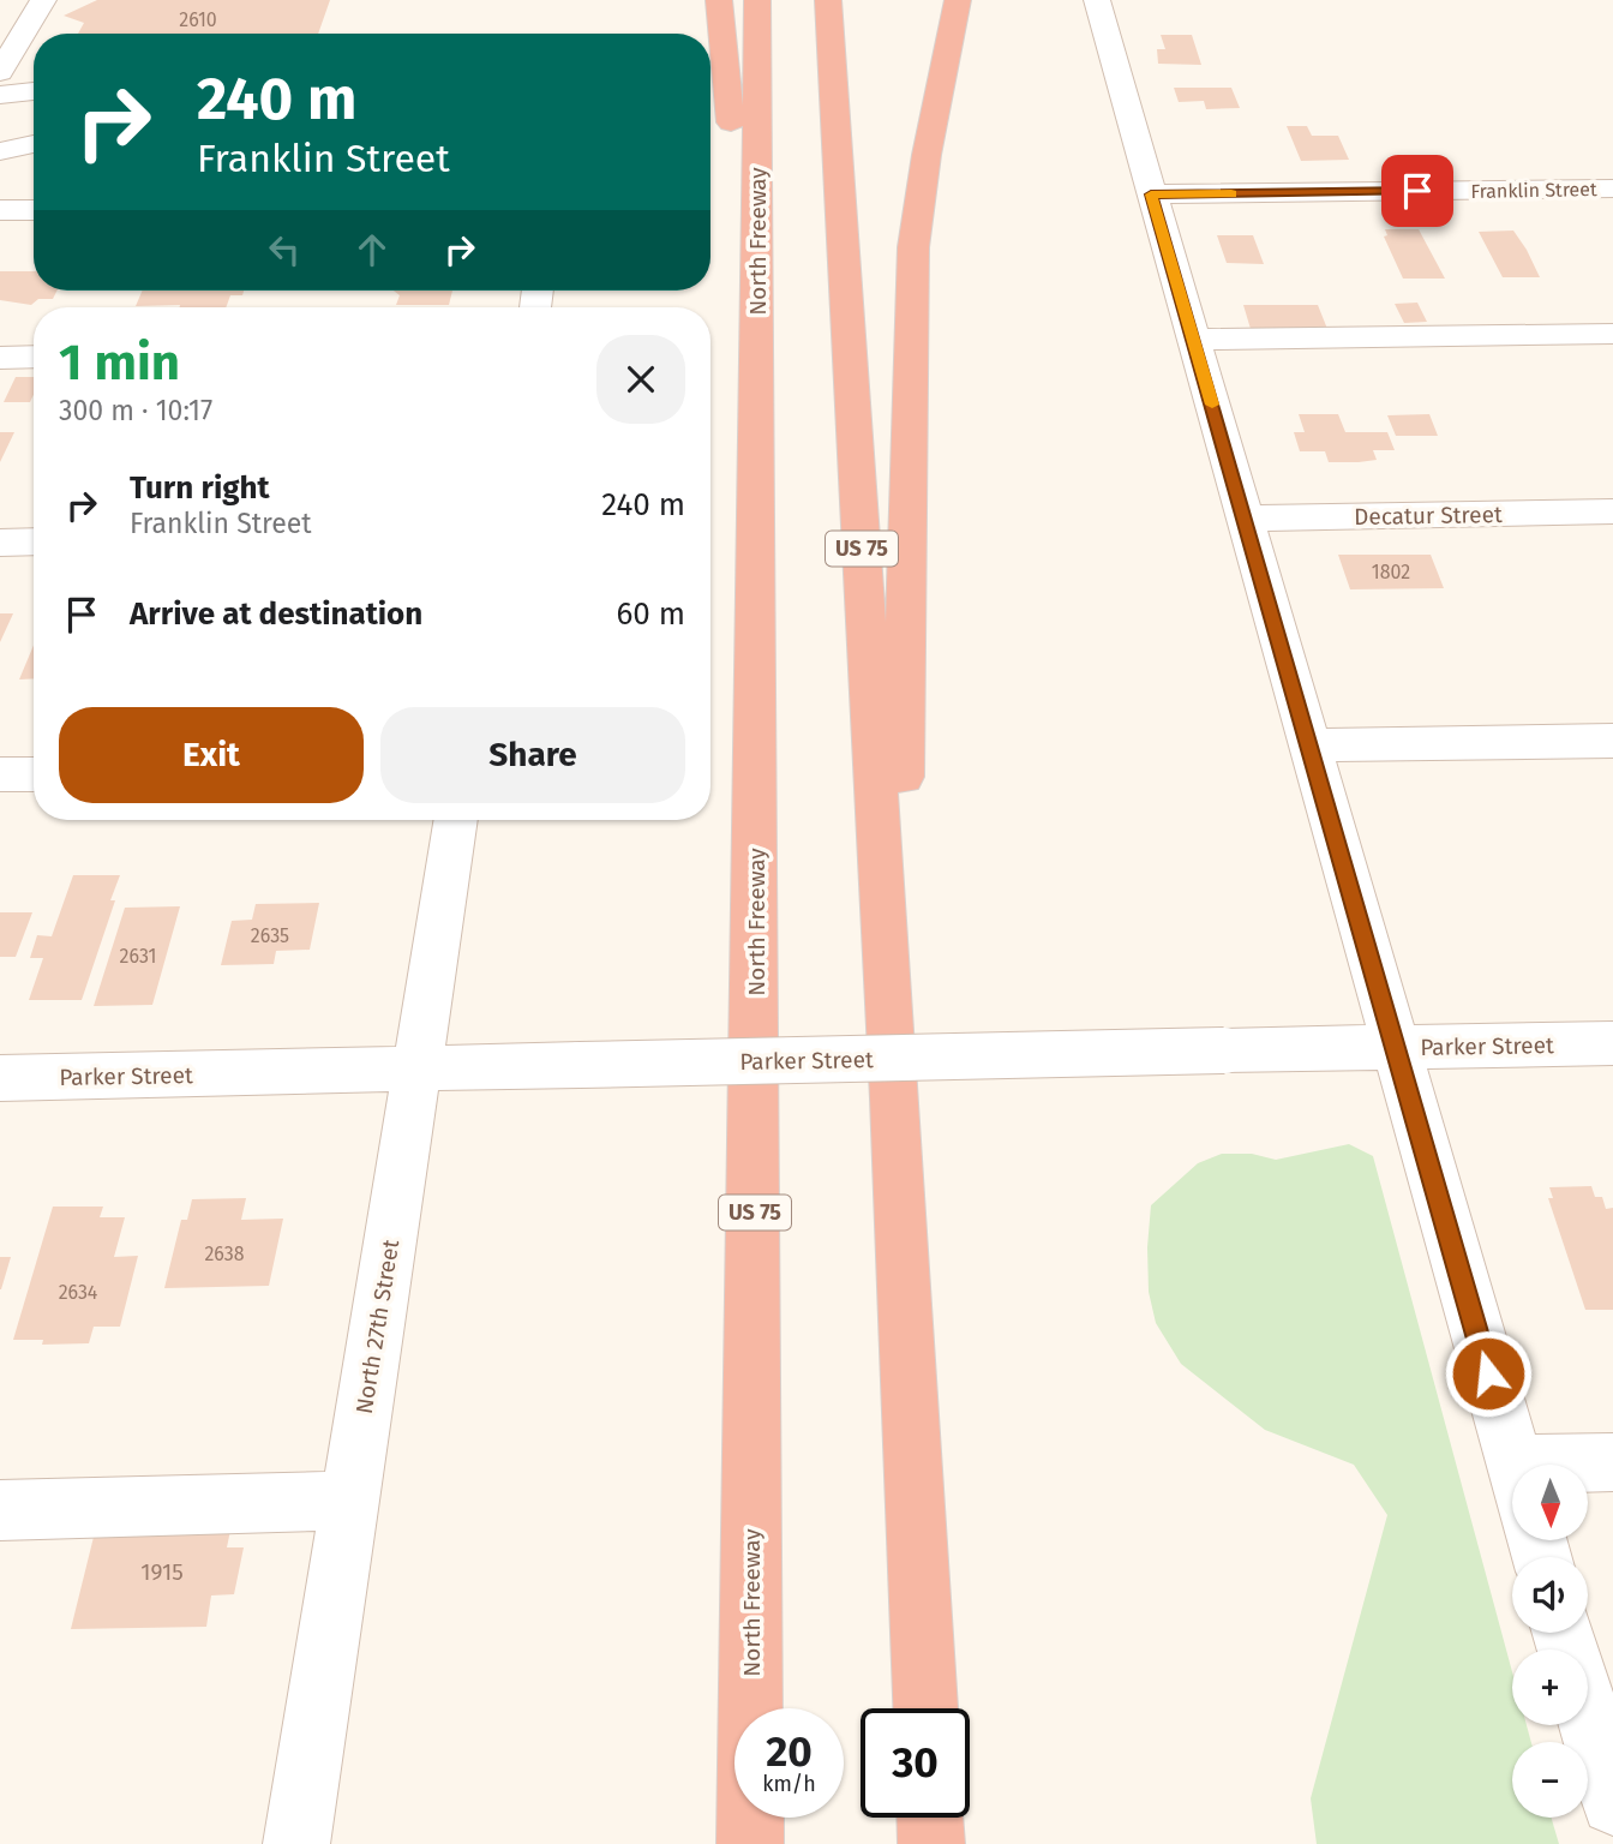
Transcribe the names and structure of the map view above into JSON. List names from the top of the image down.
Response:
{
  "streets": {
    "highway": ["North Freeway", "US 75"],
    "street": [
      "Franklin Street",
      "Decatur Street",
      "Parker Street",
      "North 27th Street"
    ]
  },
  "crossings": [
    ["Parker Street", "North 27th Street"]
  ],
  "house_numbers": [
    "2610",
    "1802",
    "2635",
    "2631",
    "2638",
    "2634",
    "1915"
  ],
  "north": "bottom",
  "page": {
    "turn": ["240 m", "Franklin Street"],
    "heading": ["1 min", "300 m · 10:17"],
    "list": [
      {
        "name": "Turn right",
        "note": "Franklin Street",
        "value": "240 m"
      },
      {
        "name": "Arrive at destination",
        "value": "60 m"
      }
    ],
    "buttons": ["Exit", "Share"],
    "map_buttons": ["+", "−"],
    "speed": "20 km/h",
    "limit": "30"
  }
}
